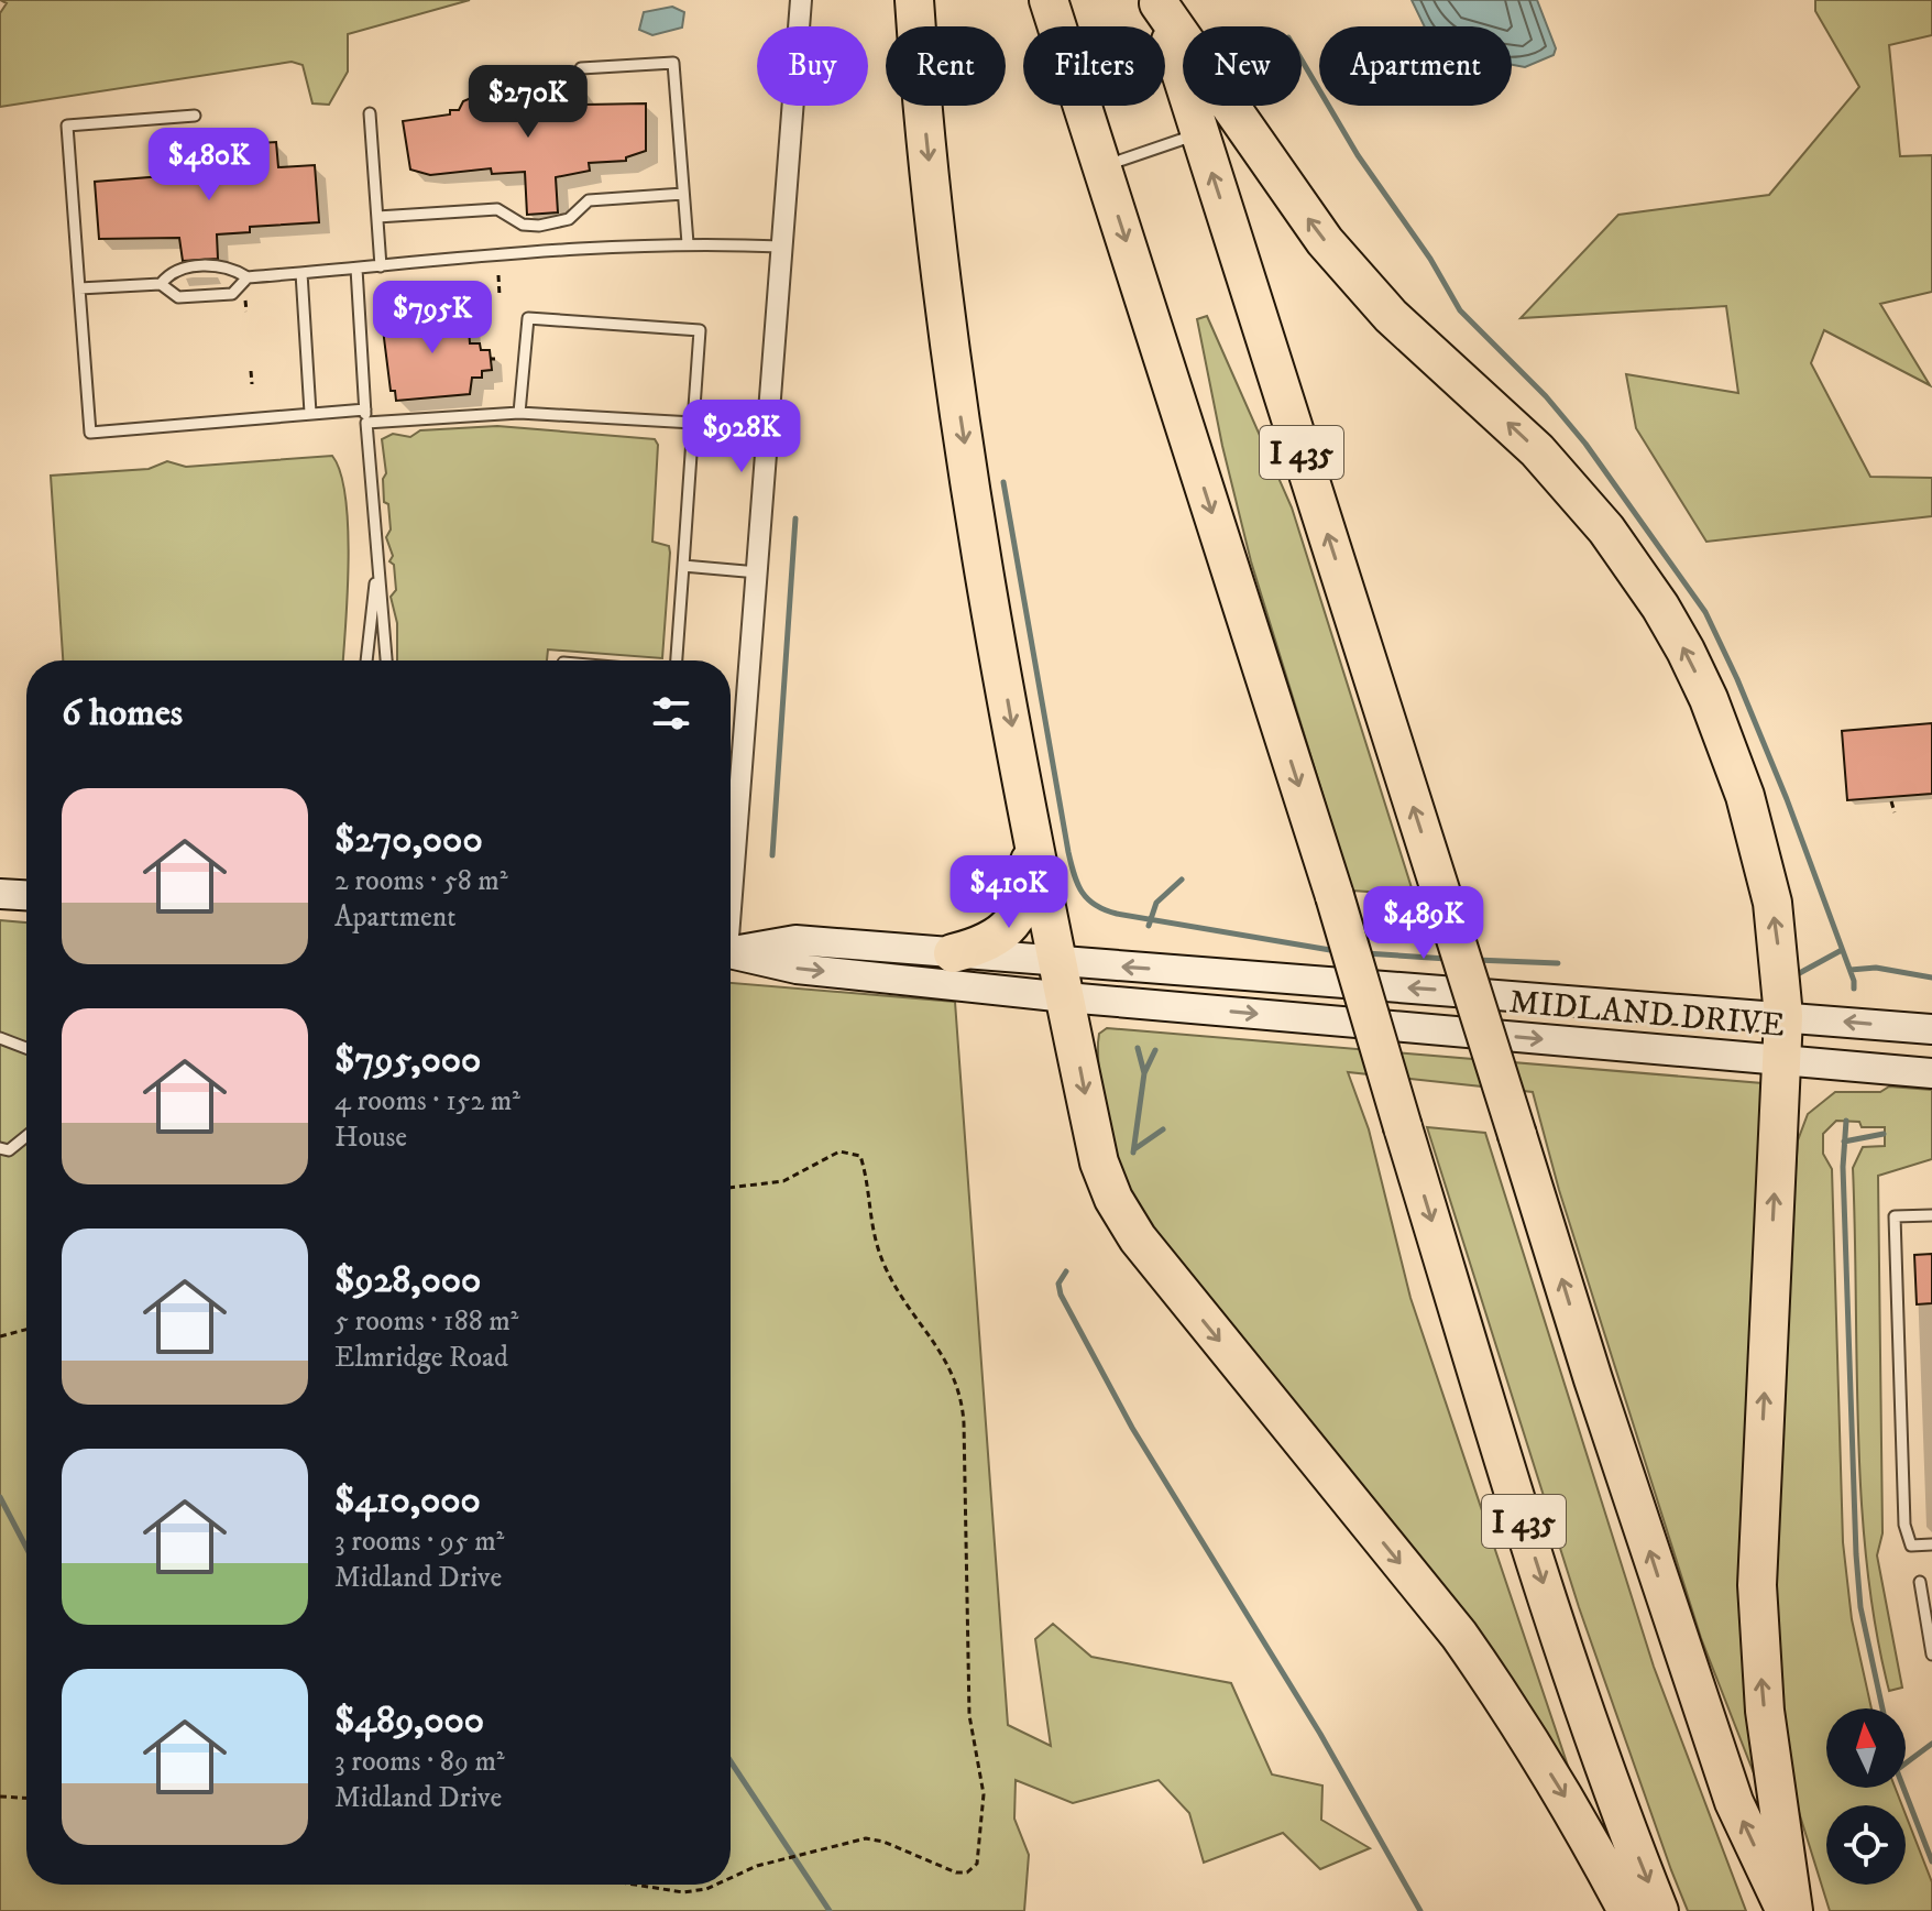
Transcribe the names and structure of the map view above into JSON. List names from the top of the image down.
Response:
{
  "streets": {
    "highway": ["I 435"],
    "main road": ["MIDLAND DRIVE"]
  },
  "north": "top",
  "page": {
    "chip": [
      "Buy",
      "Rent",
      "Filters",
      "New",
      "Apartment"
    ],
    "price": [
      "$270K",
      "$480K",
      "$795K",
      "$928K",
      "$410K",
      "$489K"
    ],
    "heading": "6 homes",
    "list": [
      {
        "name": "$270,000",
        "note": "2 rooms · 58 m² · Apartment"
      },
      {
        "name": "$795,000",
        "note": "4 rooms · 152 m² · House"
      },
      {
        "name": "$928,000",
        "note": "5 rooms · 188 m² · Elmridge Road"
      },
      {
        "name": "$410,000",
        "note": "3 rooms · 95 m² · Midland Drive"
      },
      {
        "name": "$489,000",
        "note": "3 rooms · 89 m² · Midland Drive"
      }
    ]
  }
}
